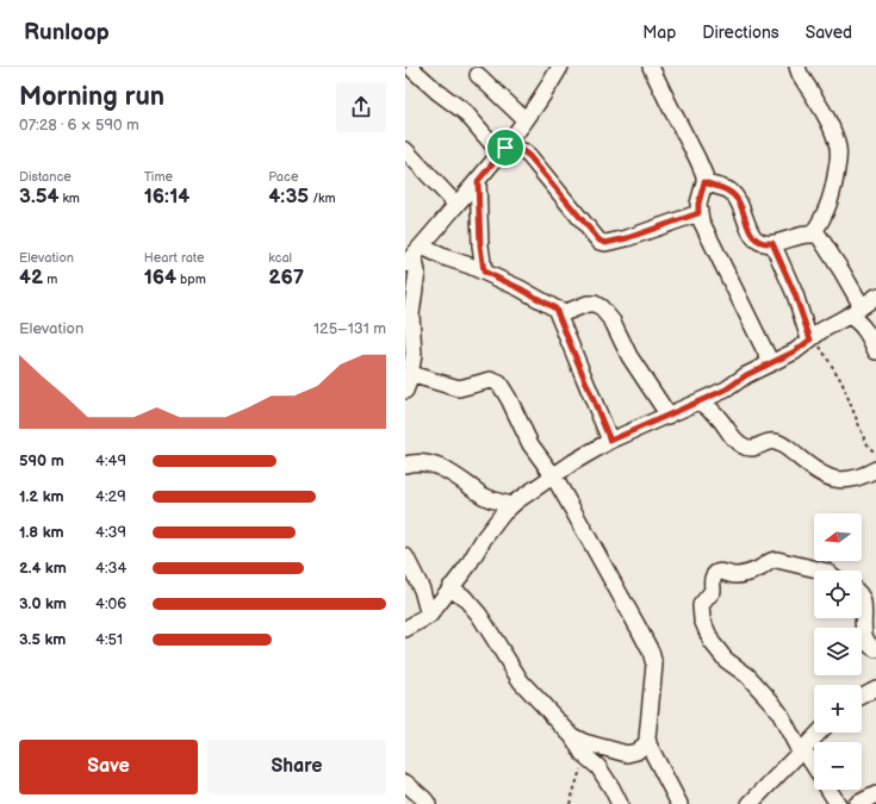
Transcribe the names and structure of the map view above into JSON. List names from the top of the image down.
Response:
{
  "north": "left",
  "page": {
    "header": "Runloop",
    "nav": ["Map", "Directions", "Saved"],
    "heading": ["Morning run", "07:28 · 6 × 590 m"],
    "stats": [
      ["Distance", "3.54 km"],
      ["Time", "16:14"],
      ["Pace", "4:35 /km"],
      ["Elevation", "42 m"],
      ["Heart rate", "164 bpm"],
      ["kcal", "267"]
    ],
    "chart": ["Elevation", "125–131 m"],
    "list": [
      {
        "name": "590 m",
        "note": "4:49"
      },
      {
        "name": "1.2 km",
        "note": "4:29"
      },
      {
        "name": "1.8 km",
        "note": "4:39"
      },
      {
        "name": "2.4 km",
        "note": "4:34"
      },
      {
        "name": "3.0 km",
        "note": "4:06"
      },
      {
        "name": "3.5 km",
        "note": "4:51"
      }
    ],
    "map_buttons": ["+", "−"],
    "buttons": ["Save", "Share"]
  }
}
